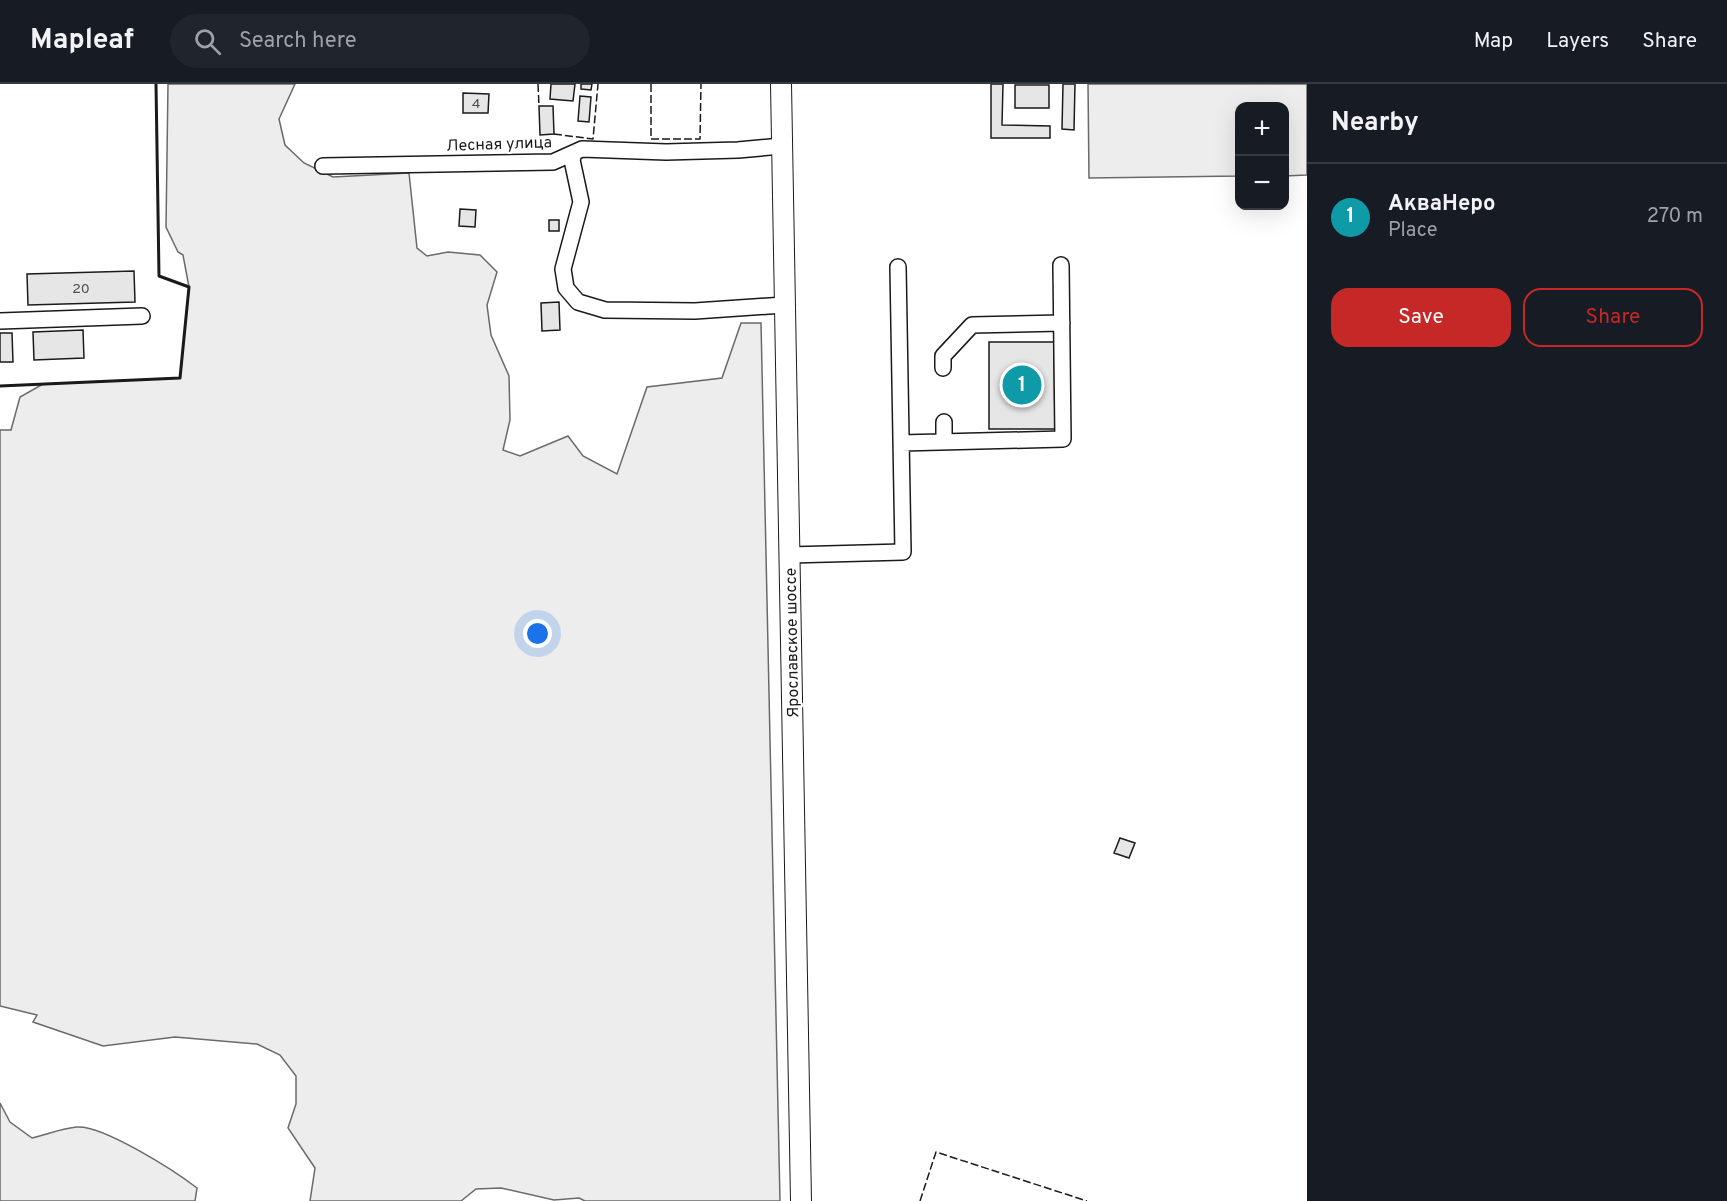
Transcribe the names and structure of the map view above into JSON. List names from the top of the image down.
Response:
{
  "streets": {
    "main road": ["Ярославское шоссе"],
    "street": ["Лесная улица"]
  },
  "crossings": [
    ["Лесная улица", "Ярославское шоссе"]
  ],
  "house_numbers": ["4", "20"],
  "page": {
    "header": "Mapleaf",
    "search": "Search here",
    "nav": ["Map", "Layers", "Share"],
    "heading": "Nearby",
    "map_buttons": ["+", "−"],
    "list": [
      {
        "mark": "1",
        "name": "АкваНеро",
        "note": "Place",
        "value": "270 m"
      }
    ],
    "buttons": ["Save", "Share"],
    "pins": "1"
  }
}
